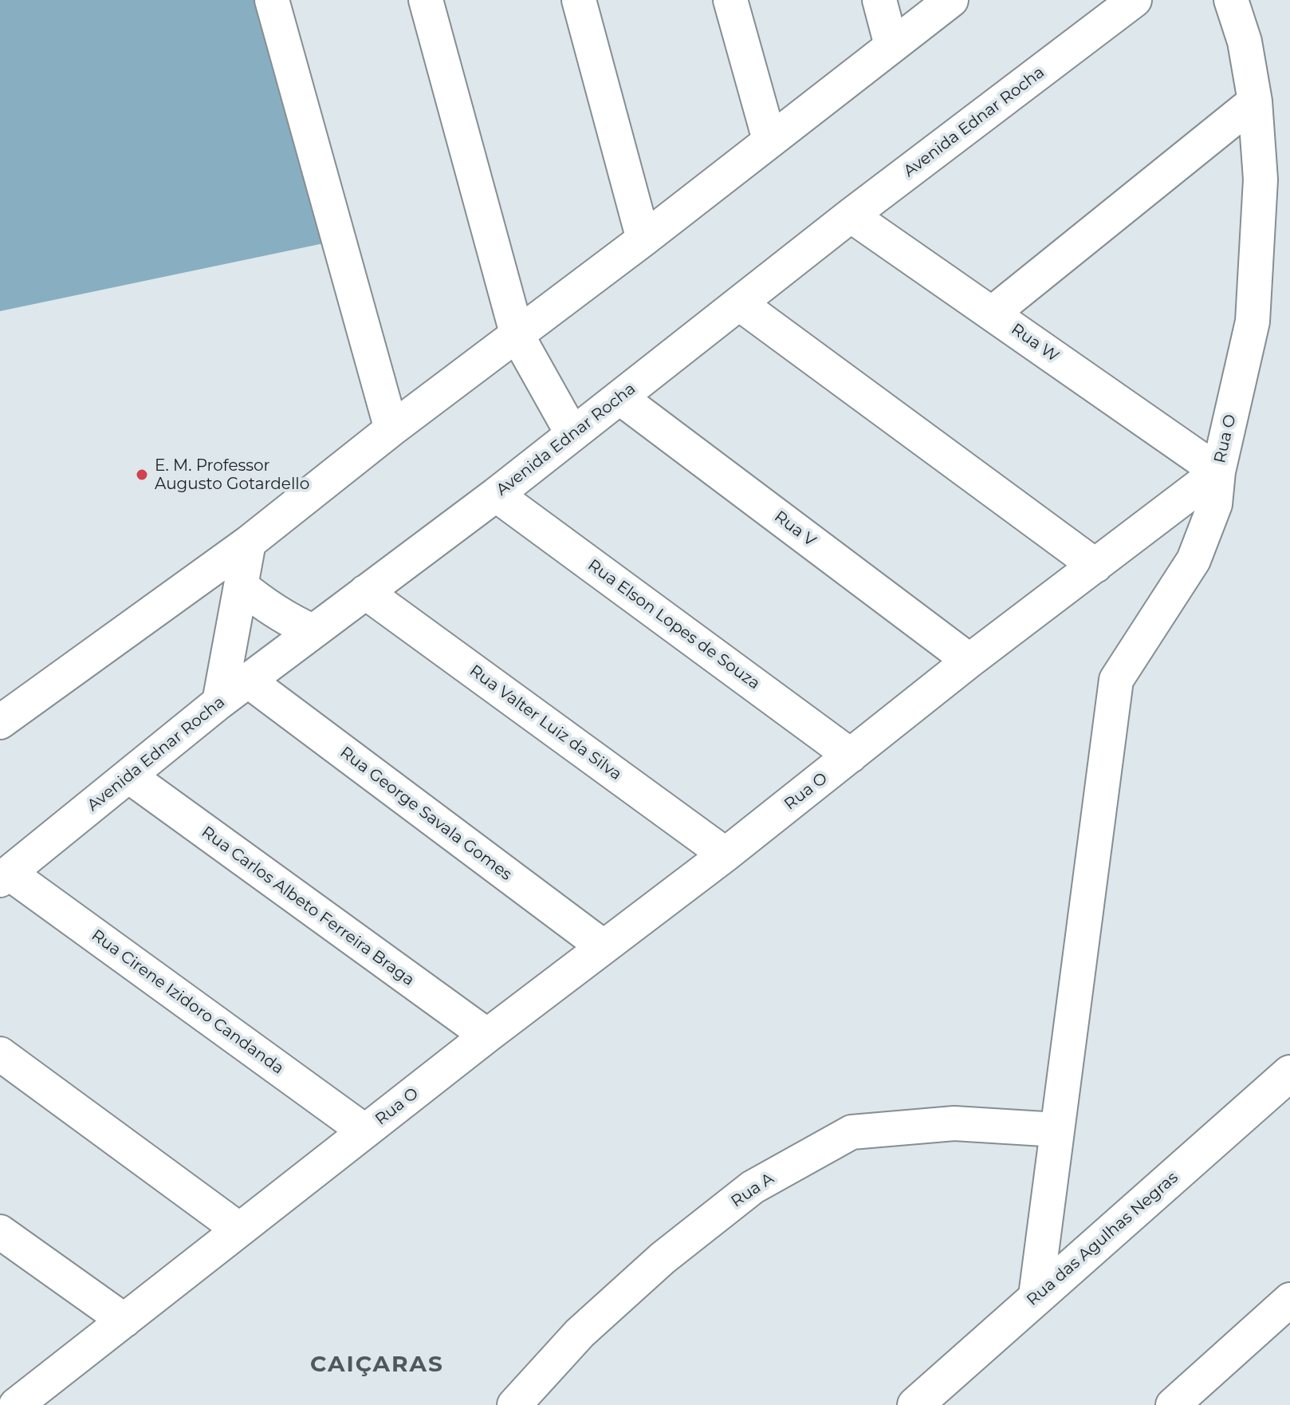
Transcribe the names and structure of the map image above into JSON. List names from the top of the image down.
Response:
{
  "streets": {
    "street": [
      "Avenida Ednar Rocha",
      "Rua W",
      "Rua O",
      "Rua V",
      "Rua Elson Lopes de Souza",
      "Rua Valter Luiz da Silva",
      "Rua George Savala Gomes",
      "Rua Carlos Albeto Ferreira Braga",
      "Rua Cirene Izidoro Candanda",
      "Rua A",
      "Rua das Agulhas Negras"
    ]
  },
  "crossings": [
    ["Avenida Ednar Rocha", "Rua W"],
    ["Avenida Ednar Rocha", "Rua V"],
    ["Avenida Ednar Rocha", "Rua Elson Lopes de Souza"],
    ["Avenida Ednar Rocha", "Rua Valter Luiz da Silva"],
    ["Avenida Ednar Rocha", "Rua George Savala Gomes"],
    ["Avenida Ednar Rocha", "Rua Carlos Albeto Ferreira Braga"],
    ["Avenida Ednar Rocha", "Rua Cirene Izidoro Candanda"],
    ["Rua W", "Rua O"],
    ["Rua O", "Rua V"],
    ["Rua O", "Rua Elson Lopes de Souza"],
    ["Rua O", "Rua Valter Luiz da Silva"],
    ["Rua O", "Rua George Savala Gomes"],
    ["Rua O", "Rua Carlos Albeto Ferreira Braga"],
    ["Rua O", "Rua Cirene Izidoro Candanda"]
  ],
  "districts": ["CAIÇARAS"],
  "places": ["E. M. Professor Augusto Gotardello"]
}
